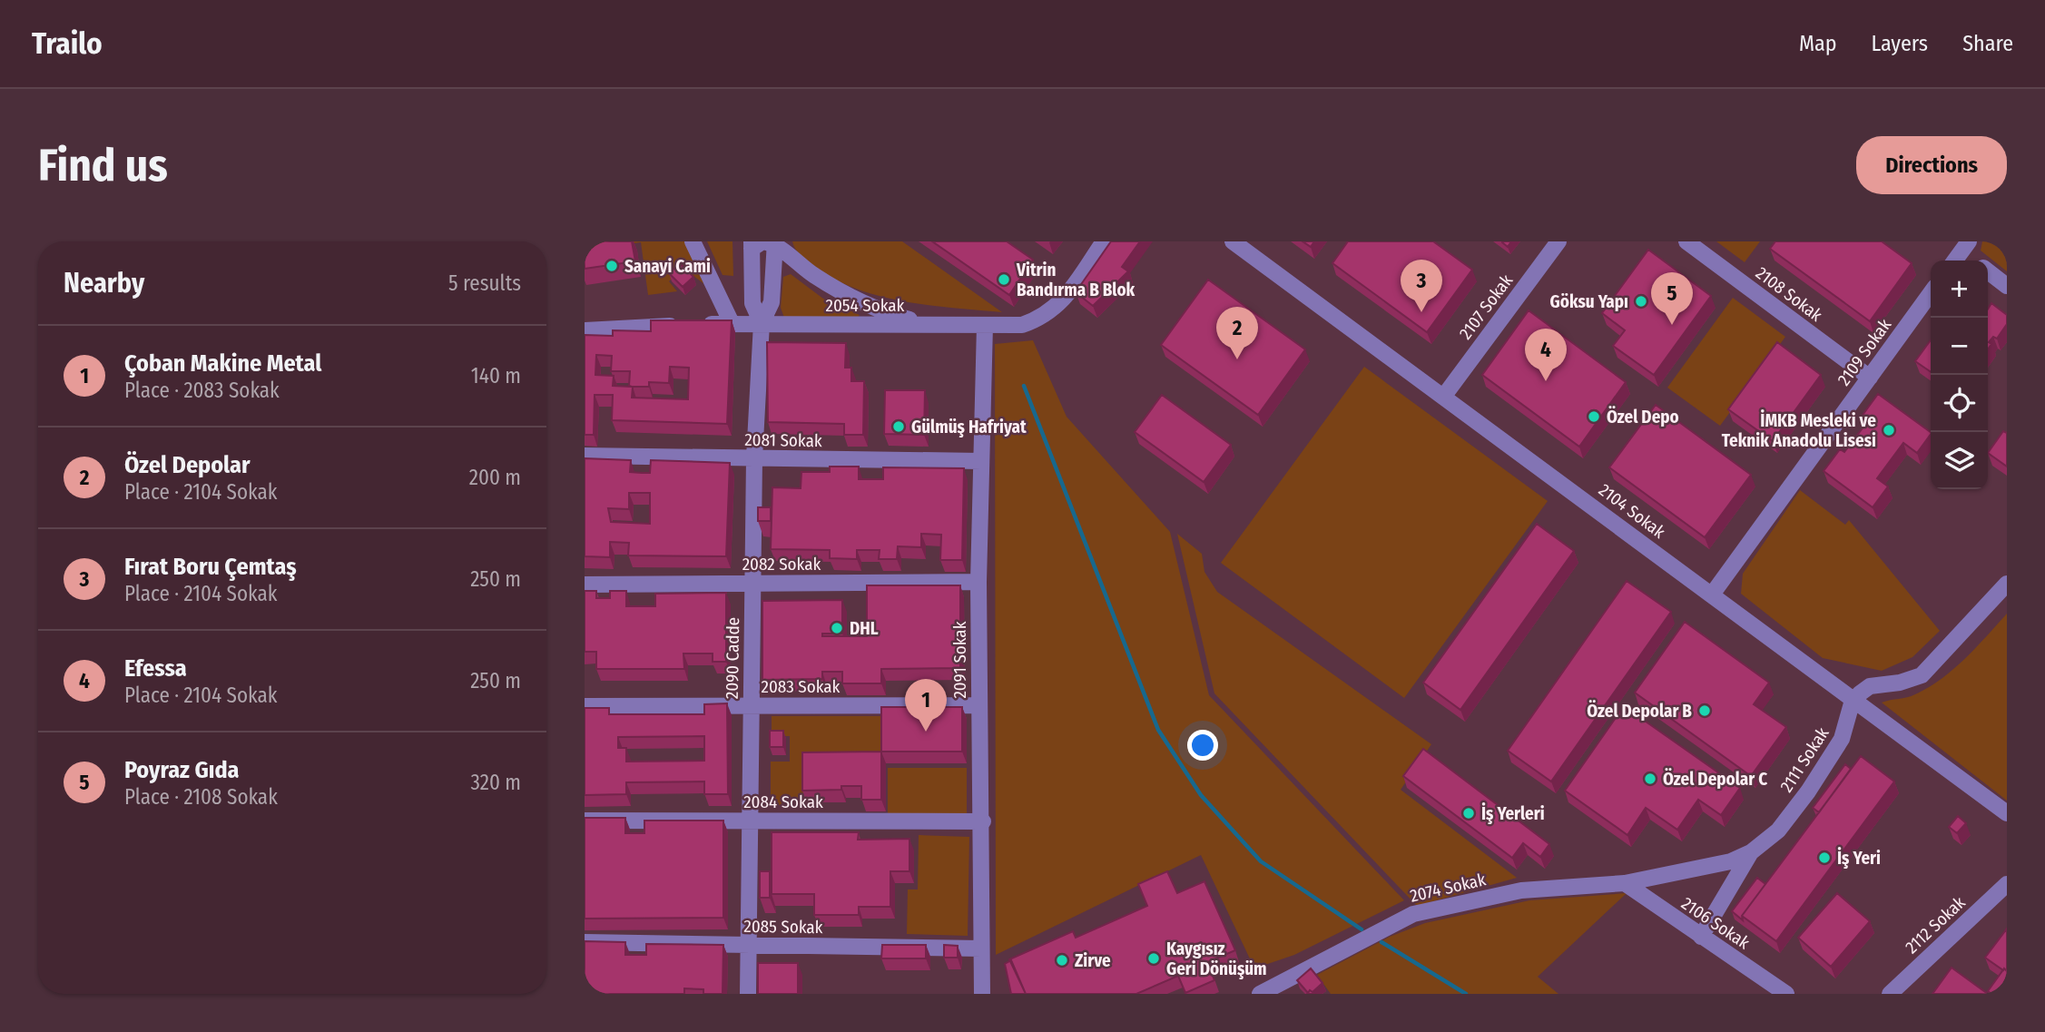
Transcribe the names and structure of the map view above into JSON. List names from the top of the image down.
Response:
{
  "streets": {
    "street": [
      "2108 Sokak",
      "2054 Sokak",
      "2107 Sokak",
      "2109 Sokak",
      "2081 Sokak",
      "2104 Sokak",
      "2082 Sokak",
      "2090 Cadde",
      "2091 Sokak",
      "2083 Sokak",
      "2111 Sokak",
      "2084 Sokak",
      "2074 Sokak",
      "2106 Sokak",
      "2112 Sokak",
      "2085 Sokak"
    ]
  },
  "crossings": [
    ["2108 Sokak", "2109 Sokak"],
    ["2054 Sokak", "2090 Cadde"],
    ["2054 Sokak", "2091 Sokak"],
    ["2107 Sokak", "2104 Sokak"],
    ["2109 Sokak", "2104 Sokak"],
    ["2081 Sokak", "2090 Cadde"],
    ["2081 Sokak", "2091 Sokak"],
    ["2104 Sokak", "2111 Sokak"],
    ["2082 Sokak", "2090 Cadde"],
    ["2082 Sokak", "2091 Sokak"],
    ["2090 Cadde", "2083 Sokak"],
    ["2090 Cadde", "2084 Sokak"],
    ["2090 Cadde", "2085 Sokak"],
    ["2091 Sokak", "2083 Sokak"],
    ["2091 Sokak", "2084 Sokak"],
    ["2091 Sokak", "2085 Sokak"],
    ["2111 Sokak", "2074 Sokak"],
    ["2111 Sokak", "2106 Sokak"],
    ["2074 Sokak", "2106 Sokak"]
  ],
  "places": [
    "Sanayi Cami",
    "Vitrin Bandırma B Blok",
    "Göksu Yapı",
    "Özel Depo",
    "Gülmüş Hafriyat",
    "İMKB Mesleki ve Teknik Anadolu Lisesi",
    "DHL",
    "Özel Depolar B",
    "Özel Depolar C",
    "İş Yerleri",
    "İş Yeri",
    "Kaygısız Geri Dönüşüm",
    "Zirve"
  ],
  "page": {
    "header": "Trailo",
    "nav": ["Map", "Layers", "Share"],
    "buttons": "Directions",
    "title": "Find us",
    "heading": ["Nearby", "5 results"],
    "pins": [
      "3",
      "5",
      "2",
      "4",
      "1"
    ],
    "map_buttons": ["+", "−"],
    "list": [
      {
        "mark": "1",
        "name": "Çoban Makine Metal",
        "note": "Place · 2083 Sokak",
        "value": "140 m"
      },
      {
        "mark": "2",
        "name": "Özel Depolar",
        "note": "Place · 2104 Sokak",
        "value": "200 m"
      },
      {
        "mark": "3",
        "name": "Fırat Boru Çemtaş",
        "note": "Place · 2104 Sokak",
        "value": "250 m"
      },
      {
        "mark": "4",
        "name": "Efessa",
        "note": "Place · 2104 Sokak",
        "value": "250 m"
      },
      {
        "mark": "5",
        "name": "Poyraz Gıda",
        "note": "Place · 2108 Sokak",
        "value": "320 m"
      }
    ]
  }
}
